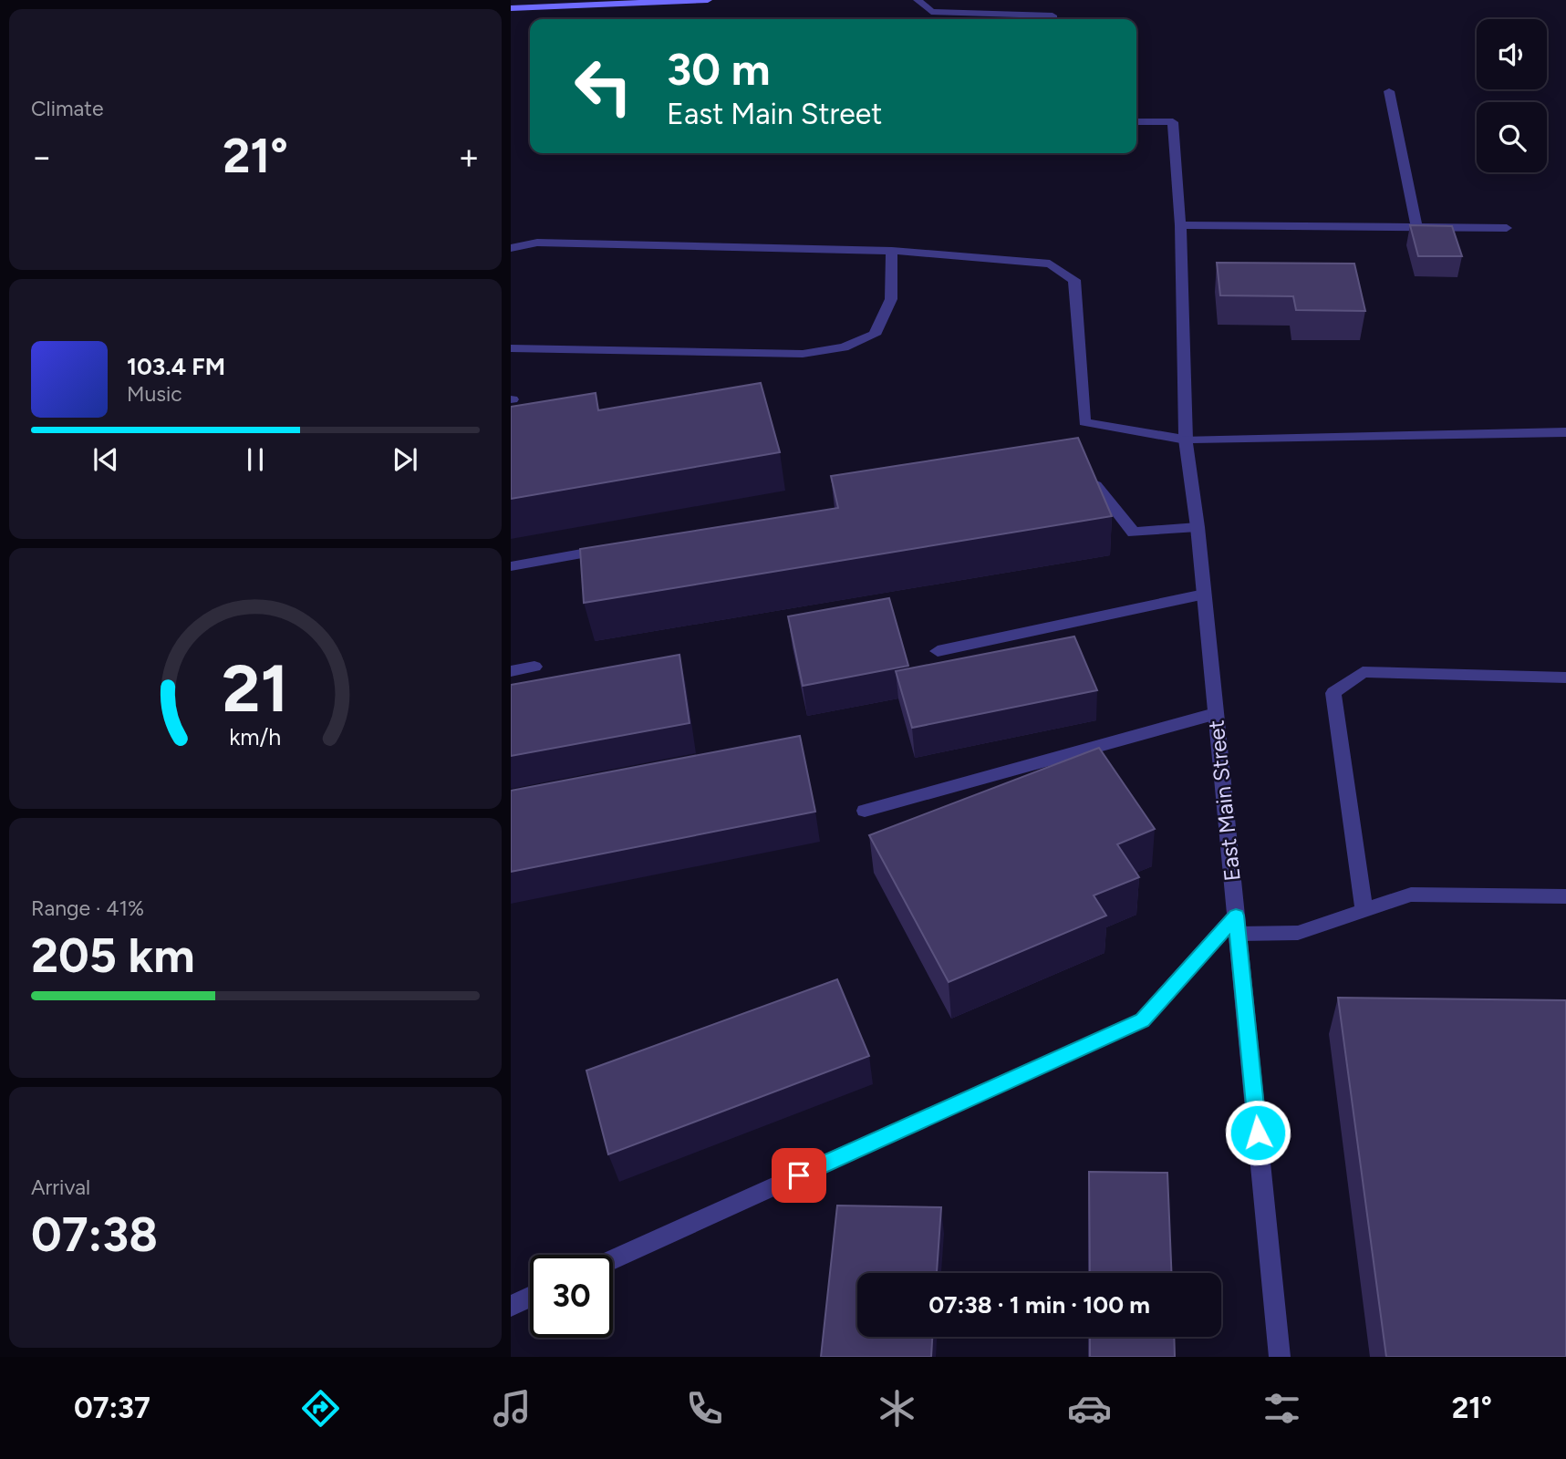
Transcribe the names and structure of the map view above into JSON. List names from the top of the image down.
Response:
{
  "streets": {
    "street": ["East Main Street"]
  },
  "page": {
    "tile": [
      "Climate",
      ["Range · 41%", "205 km"],
      ["Arrival", "07:38"]
    ],
    "turn": ["30 m", "East Main Street"],
    "heat": ["−", "21°", "+"],
    "song": ["103.4 FM", "Music"],
    "limit": "30",
    "trip": "07:38 · 1 min · 100 m",
    "tabs": ["07:37", "21°"],
    "gauge": ["21", "km/h"]
  }
}
